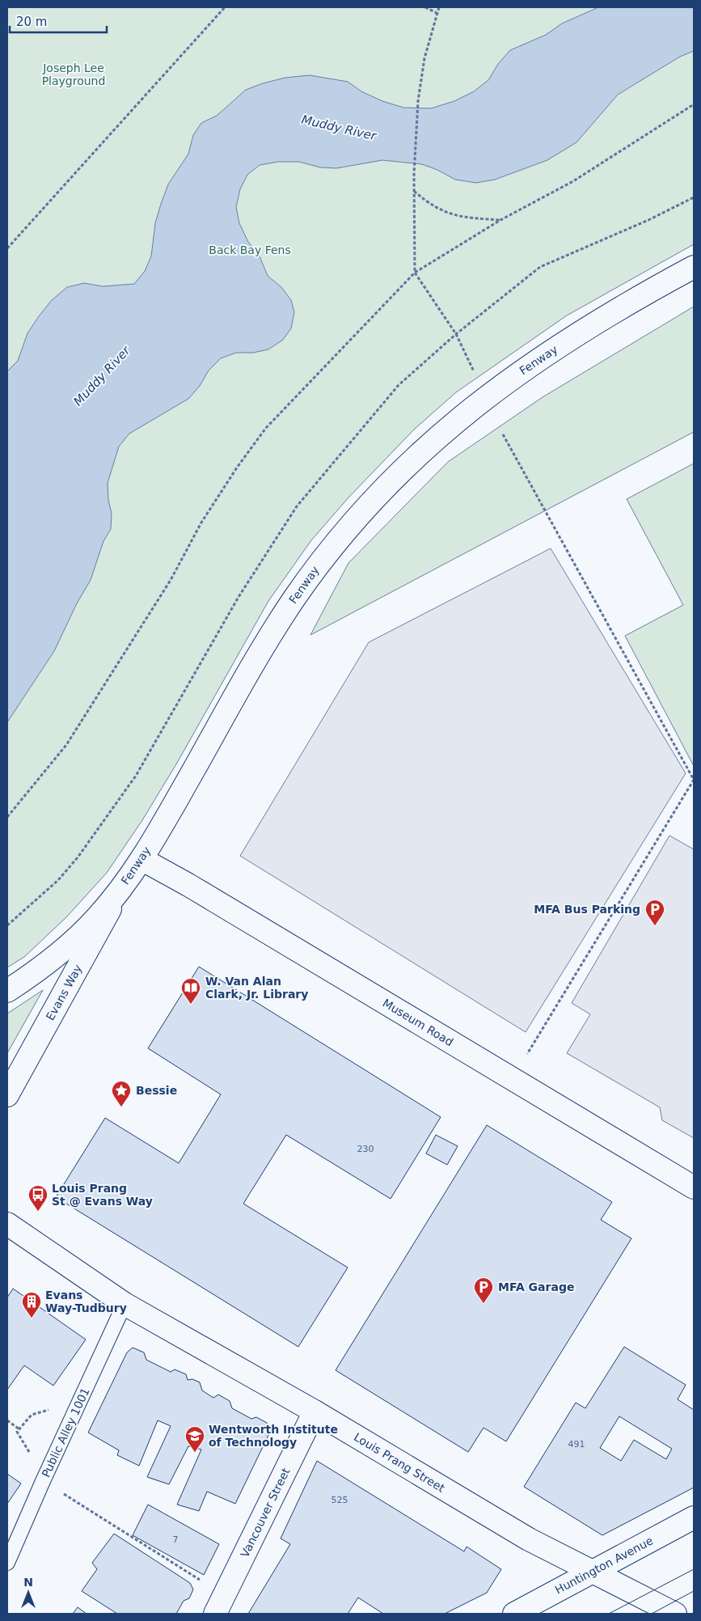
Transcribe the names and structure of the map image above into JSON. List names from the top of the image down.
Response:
{
  "streets": {
    "main road": [
      "Fenway",
      "Evans Way",
      "Museum Road",
      "Louis Prang Street",
      "Vancouver Street",
      "Huntington Avenue"
    ],
    "lane": ["Public Alley 1001"]
  },
  "crossings": [
    ["Fenway", "Evans Way"],
    ["Fenway", "Museum Road"],
    ["Public Alley 1001", "Louis Prang Street"],
    ["Louis Prang Street", "Vancouver Street"],
    ["Louis Prang Street", "Huntington Avenue"]
  ],
  "water": ["Muddy River"],
  "parks": ["Joseph Lee Playground", "Back Bay Fens"],
  "places": {
    "parking": ["MFA Bus Parking", "MFA Garage"],
    "library": ["W. Van Alan Clark, Jr. Library"],
    "place": ["Bessie"],
    "bus stop": ["Louis Prang St @ Evans Way"],
    "building": ["Evans Way-Tudbury"],
    "school or university": ["Wentworth Institute of Technology"]
  },
  "house_numbers": [
    "230",
    "491",
    "525",
    "7"
  ],
  "scale_bar": "20 m",
  "north": "top"
}
